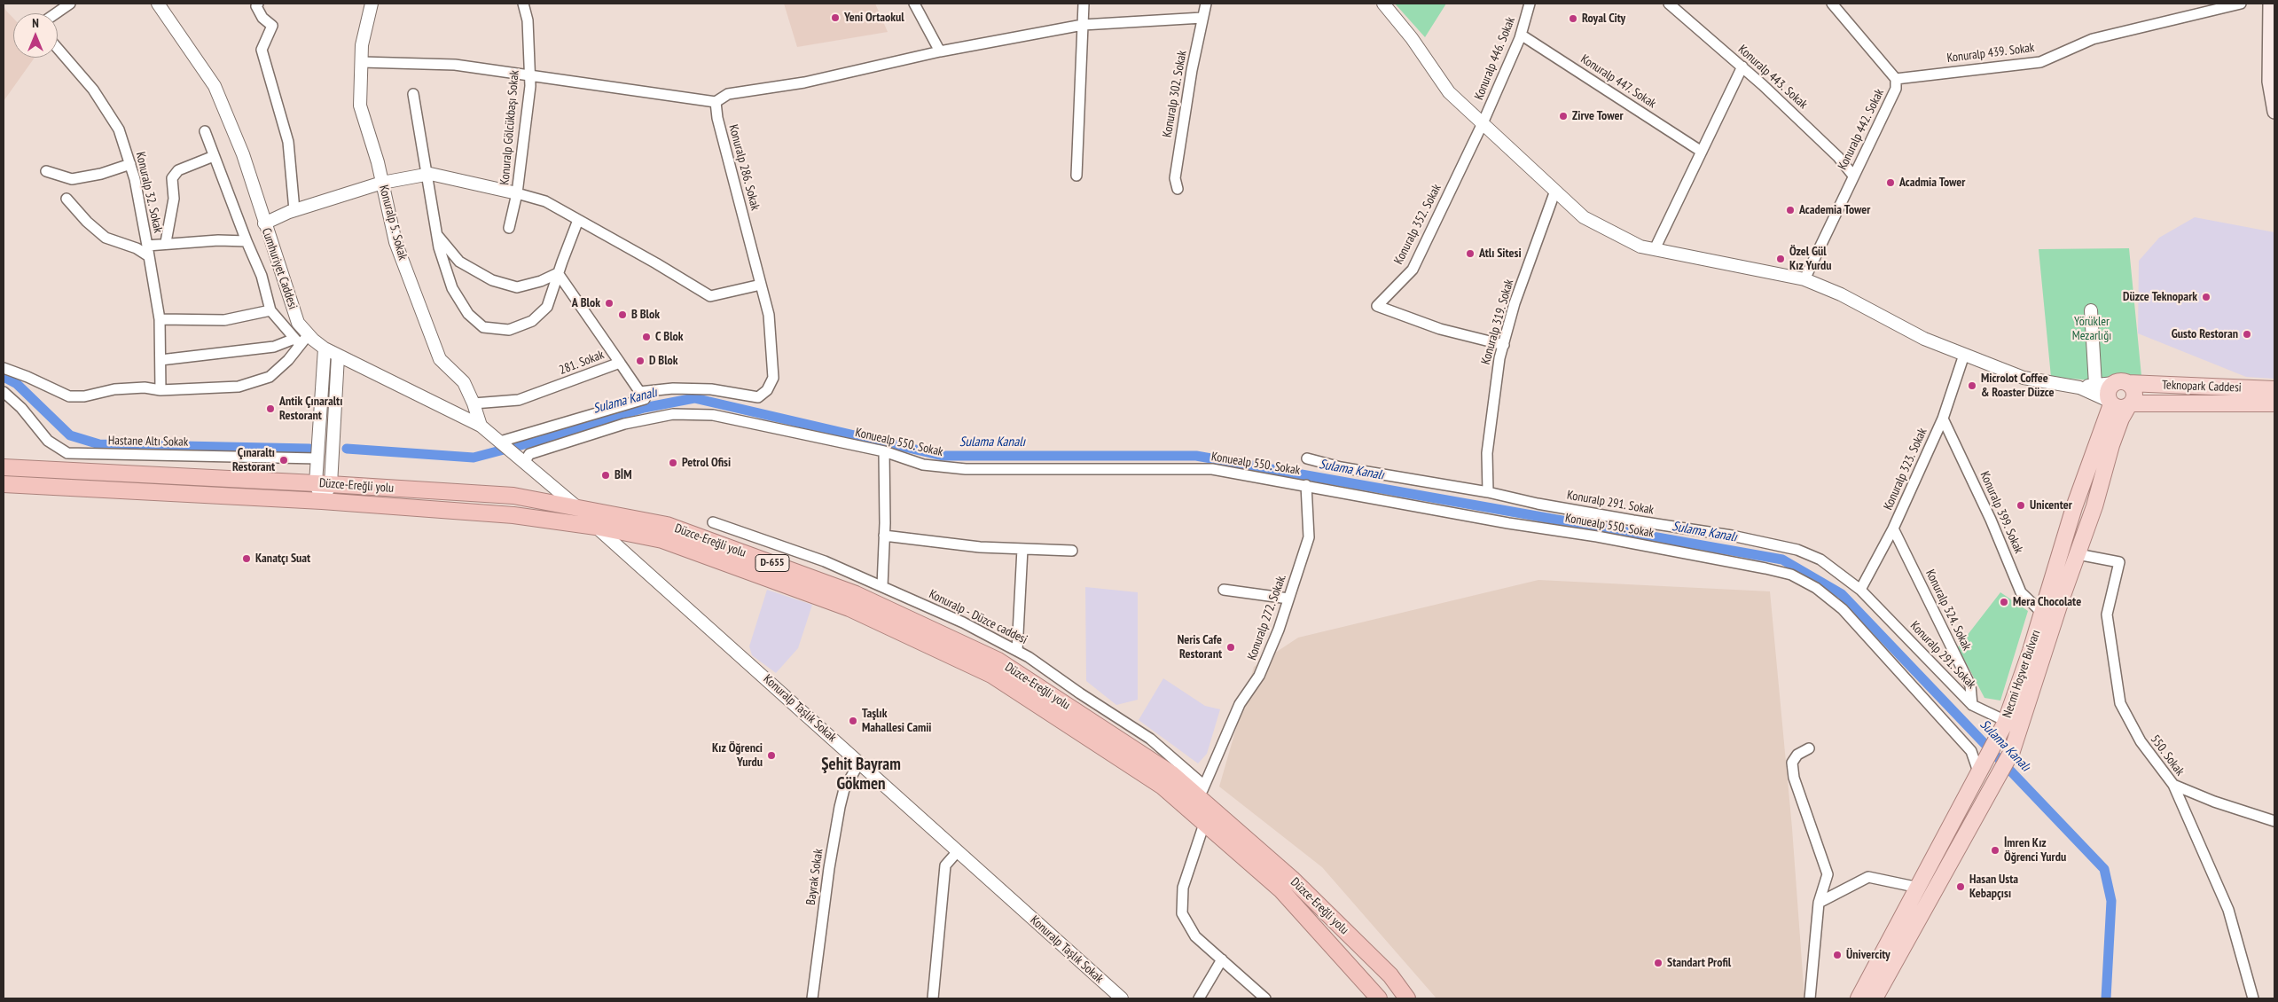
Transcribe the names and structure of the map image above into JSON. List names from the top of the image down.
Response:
{
  "streets": {
    "highway": ["Düzce-Ereğli yolu", "D-655"],
    "main road": ["Teknopark Caddesi", "Necmi Hoşver Bulvarı"],
    "street": [
      "Konuralp 439. Sokak",
      "Konuralp 446. Sokak",
      "Konuralp 443. Sokak",
      "Konuralp 447. Sokak",
      "Konuralp 302. Sokak",
      "Konuralp Gölcükbaşı Sokak",
      "Konuralp 442. Sokak",
      "Konuralp 286. Sokak",
      "Konuralp 32. Sokak",
      "Konuralp 5. Sokak",
      "Konuralp 352. Sokak",
      "Cumhuriyet Caddesi",
      "Konuralp 319. Sokak",
      "281. Sokak",
      "Hastane Altı Sokak",
      "Konuealp 550. Sokak",
      "Konuralp 323. Sokak",
      "Konuralp 291. Sokak",
      "Konuralp 399. Sokak",
      "Konuralp 324. Sokak",
      "Konuralp - Düzce caddesi",
      "Konuralp 272. Sokak.",
      "Konuralp Taşlık Sokak",
      "550. Sokak",
      "Bayrak Sokak"
    ]
  },
  "crossings": [
    ["Konuralp 439. Sokak", "Konuralp 442. Sokak"],
    ["Konuralp 446. Sokak", "Konuralp 447. Sokak"],
    ["Konuralp 446. Sokak", "Konuralp 352. Sokak"],
    ["Konuralp 443. Sokak", "Konuralp 442. Sokak"],
    ["Konuralp 5. Sokak", "Cumhuriyet Caddesi"],
    ["Konuralp 5. Sokak", "281. Sokak"],
    ["Konuralp 352. Sokak", "Konuralp 319. Sokak"],
    ["Cumhuriyet Caddesi", "Konuealp 550. Sokak"],
    ["Cumhuriyet Caddesi", "Düzce-Ereğli yolu"],
    ["Konuralp 319. Sokak", "Konuralp 291. Sokak"],
    ["Teknopark Caddesi", "Necmi Hoşver Bulvarı"],
    ["Konuealp 550. Sokak", "Konuralp 272. Sokak."],
    ["Konuealp 550. Sokak", "Necmi Hoşver Bulvarı"],
    ["Konuralp 323. Sokak", "Konuralp 291. Sokak"],
    ["Konuralp 323. Sokak", "Konuralp 399. Sokak"],
    ["Konuralp 323. Sokak", "Konuralp 324. Sokak"],
    ["Düzce-Ereğli yolu", "Konuralp - Düzce caddesi"],
    ["Düzce-Ereğli yolu", "Konuralp 272. Sokak."],
    ["Düzce-Ereğli yolu", "Konuralp Taşlık Sokak"],
    ["Konuralp 291. Sokak", "Konuralp 324. Sokak"],
    ["Konuralp 291. Sokak", "Necmi Hoşver Bulvarı"],
    ["Konuralp 399. Sokak", "Necmi Hoşver Bulvarı"],
    ["Konuralp - Düzce caddesi", "Konuralp 272. Sokak."],
    ["Necmi Hoşver Bulvarı", "550. Sokak"],
    ["Konuralp Taşlık Sokak", "Bayrak Sokak"]
  ],
  "districts": ["Şehit Bayram Gökmen"],
  "water": ["Sulama Kanalı"],
  "parks": ["Yörükler Mezarlığı"],
  "places": [
    "Yeni Ortaokul",
    "Royal City",
    "Zirve Tower",
    "Acadmia Tower",
    "Academia Tower",
    "Atlı Sitesi",
    "Özel Gül Kız Yurdu",
    "Düzce Teknopark",
    "A Blok",
    "B Blok",
    "Gusto Restoran",
    "C Blok",
    "D Blok",
    "Microlot Coffee & Roaster Düzce",
    "Antik Çınaraltı Restorant",
    "Çınaraltı Restorant",
    "Petrol Ofisi",
    "BİM",
    "Unicenter",
    "Kanatçı Suat",
    "Mera Chocolate",
    "Neris Cafe Restorant",
    "Taşlık Mahallesi Camii",
    "Kız Öğrenci Yurdu",
    "İmren Kız Öğrenci Yurdu",
    "Hasan Usta Kebapçısı",
    "Ünivercity",
    "Standart Profil"
  ],
  "north": "top"
}
